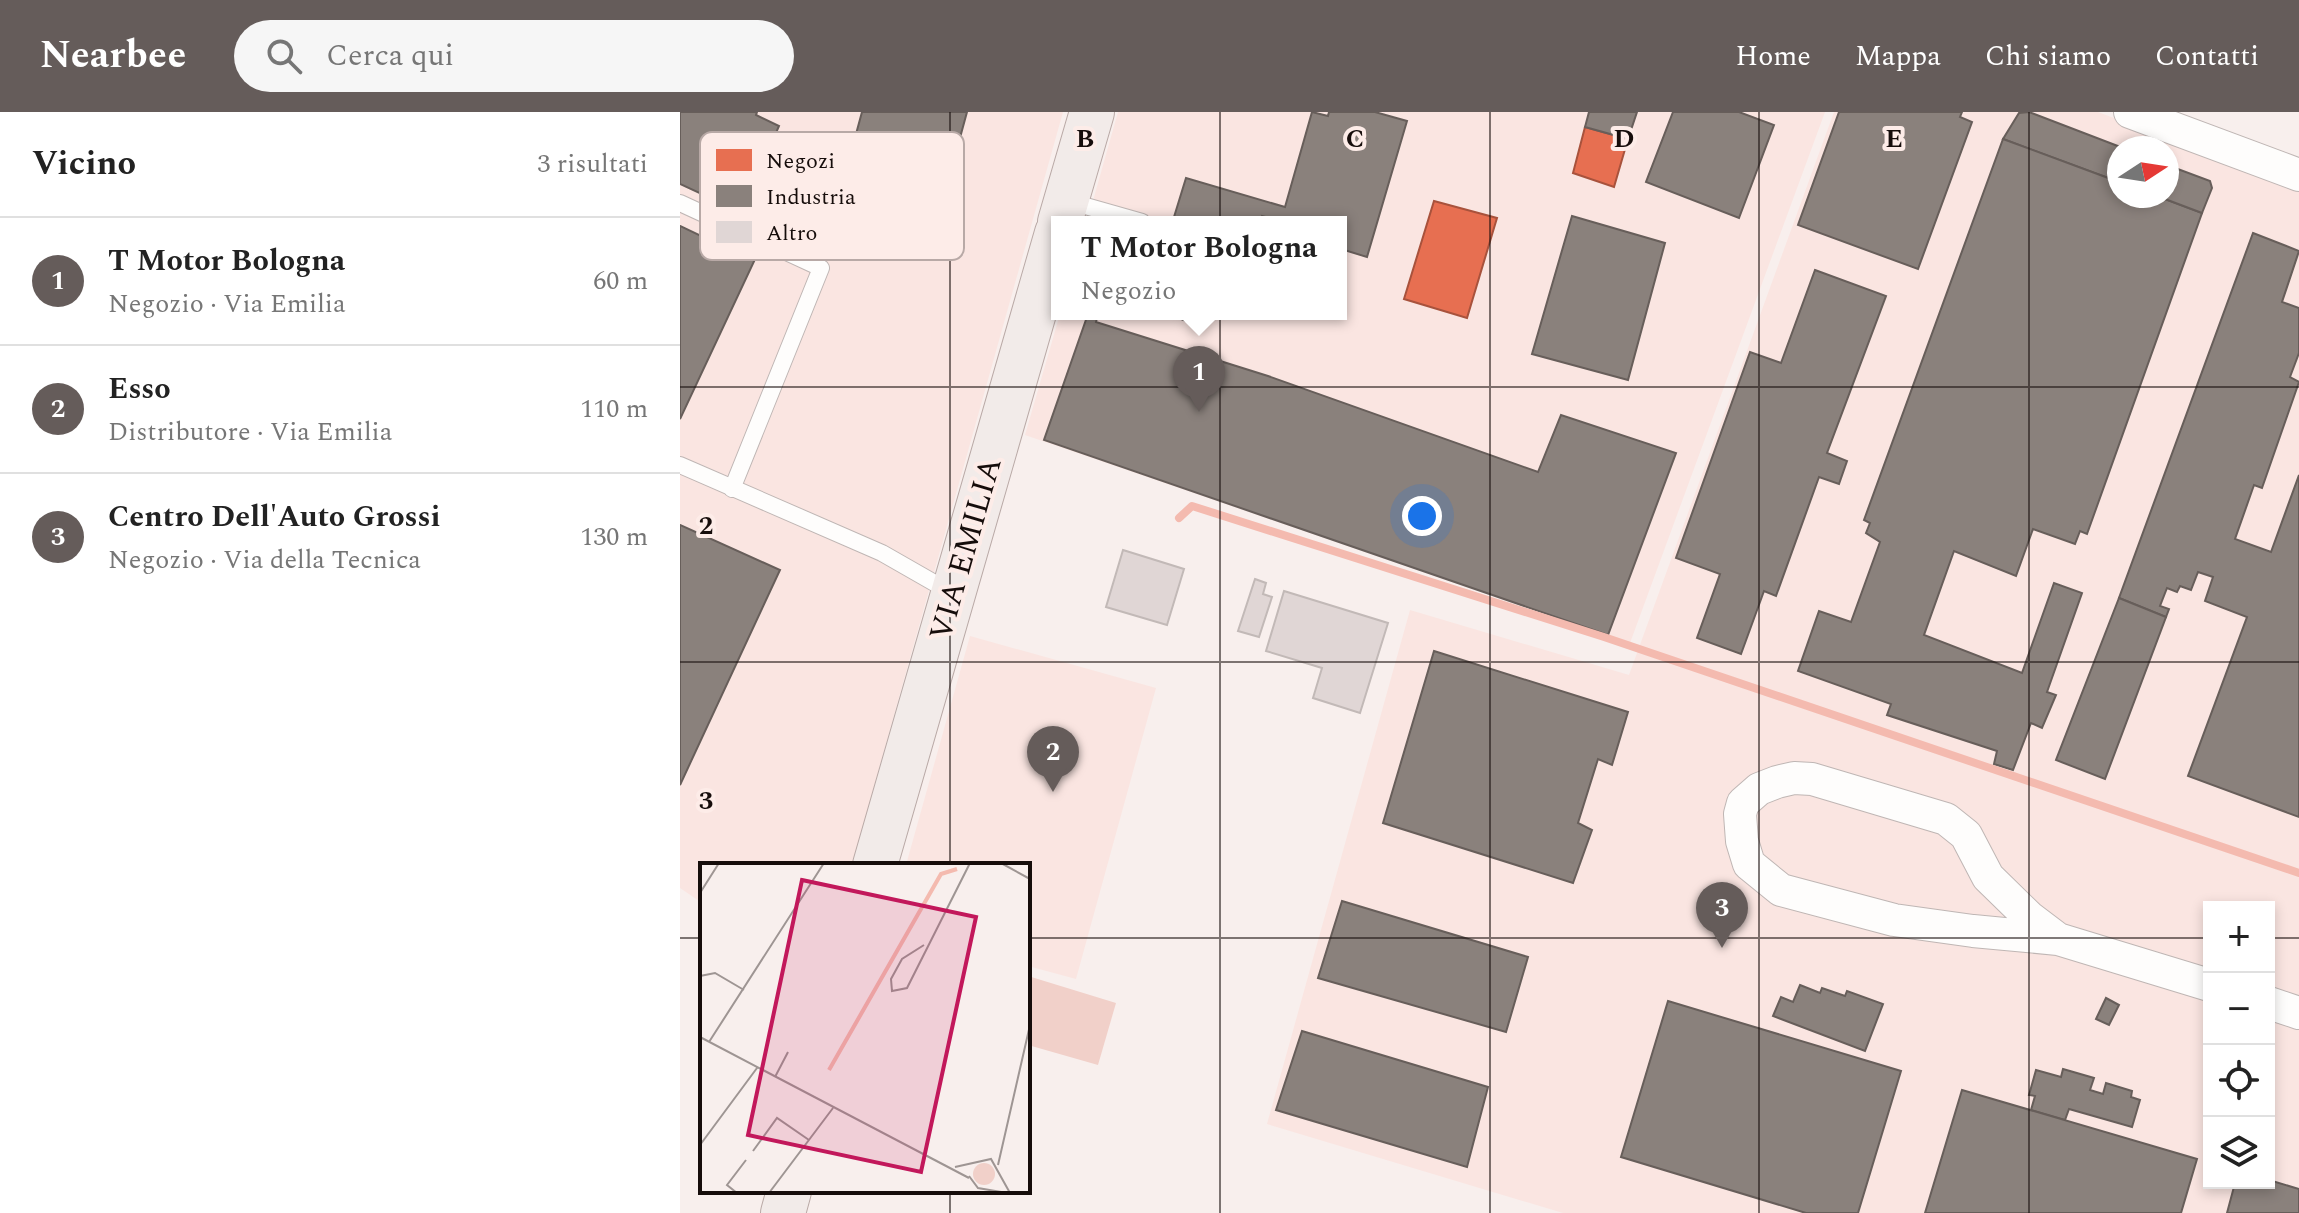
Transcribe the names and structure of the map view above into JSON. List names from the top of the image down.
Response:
{
  "streets": {
    "main road": ["VIA EMILIA"]
  },
  "legend": ["Negozi", "Industria", "Altro"],
  "north": "right",
  "page": {
    "header": "Nearbee",
    "search": "Cerca qui",
    "nav": [
      "Home",
      "Mappa",
      "Chi siamo",
      "Contatti"
    ],
    "heading": ["Vicino", "3 risultati"],
    "list": [
      {
        "mark": "1",
        "name": "T Motor Bologna",
        "note": "Negozio · Via Emilia",
        "value": "60 m"
      },
      {
        "mark": "2",
        "name": "Esso",
        "note": "Distributore · Via Emilia",
        "value": "110 m"
      },
      {
        "mark": "3",
        "name": "Centro Dell'Auto Grossi",
        "note": "Negozio · Via della Tecnica",
        "value": "130 m"
      }
    ],
    "popup": ["T Motor Bologna", "Negozio"],
    "pins": ["1", "2", "3"],
    "map_buttons": ["+", "−"]
  },
  "grid": {
    "columns": [
      "B",
      "C",
      "D",
      "E"
    ],
    "rows": ["2", "3"]
  }
}
